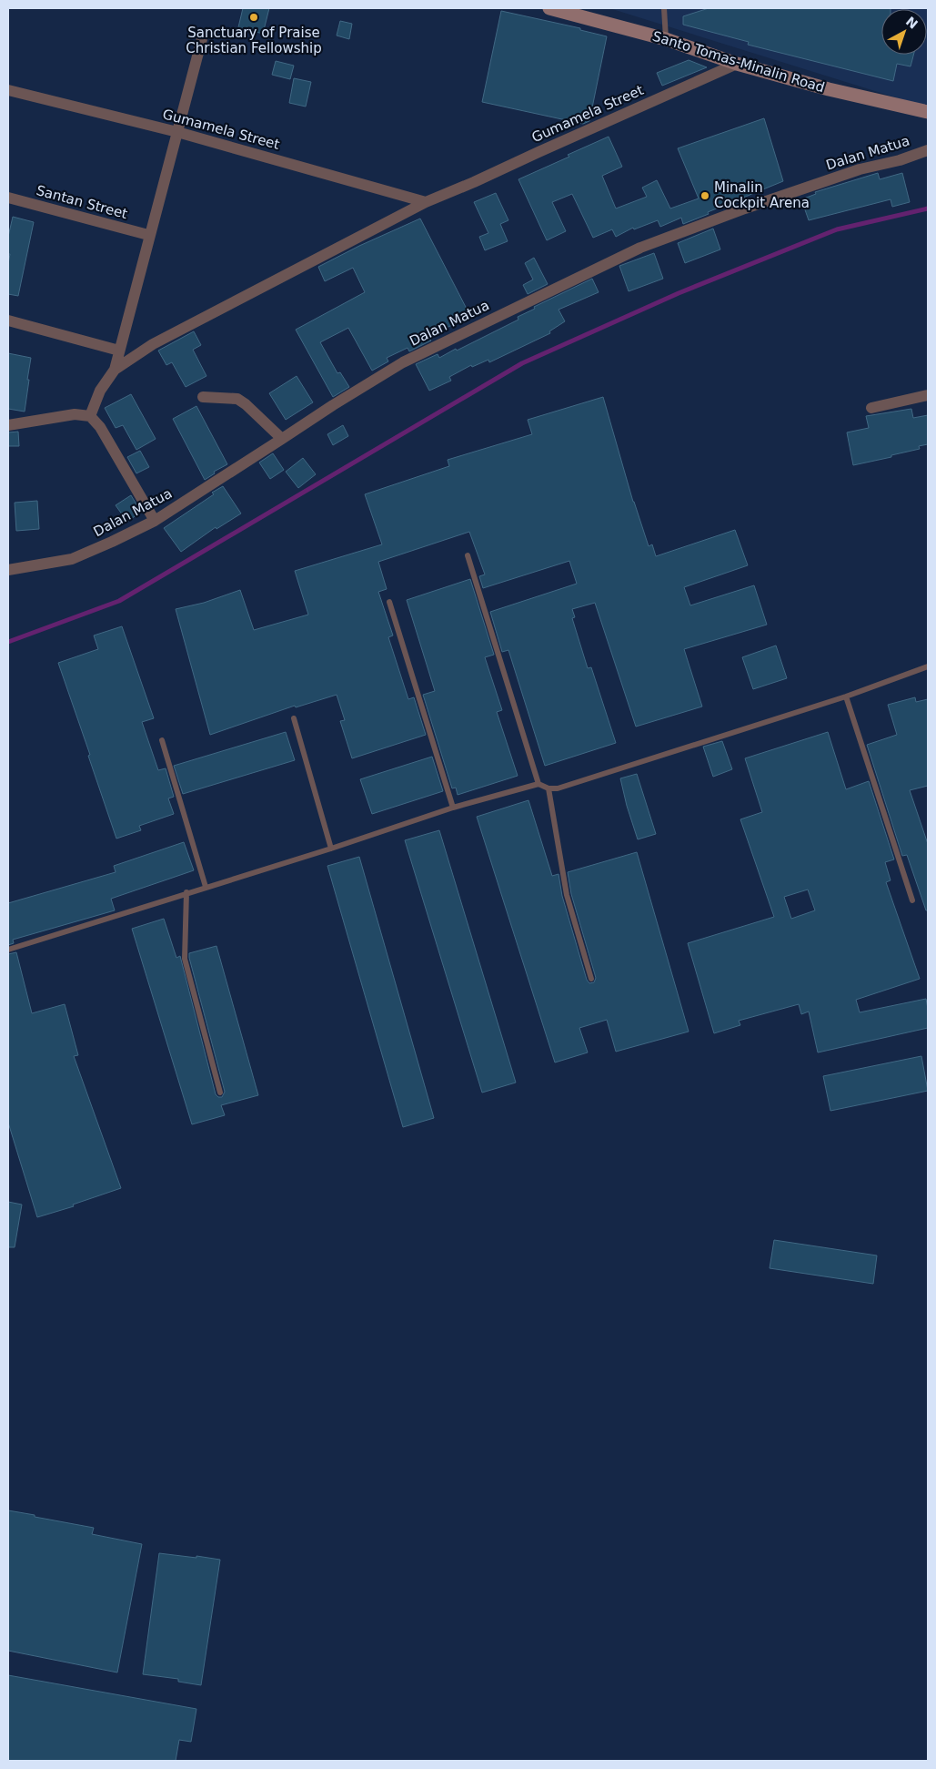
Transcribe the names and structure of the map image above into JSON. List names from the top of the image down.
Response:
{
  "streets": {
    "main road": ["Santo Tomas-Minalin Road"],
    "street": ["Gumamela Street", "Dalan Matua", "Santan Street"]
  },
  "crossings": [
    ["Santo Tomas-Minalin Road", "Gumamela Street"]
  ],
  "places": ["Sanctuary of Praise Christian Fellowship", "Minalin Cockpit Arena"],
  "north": "top right"
}
